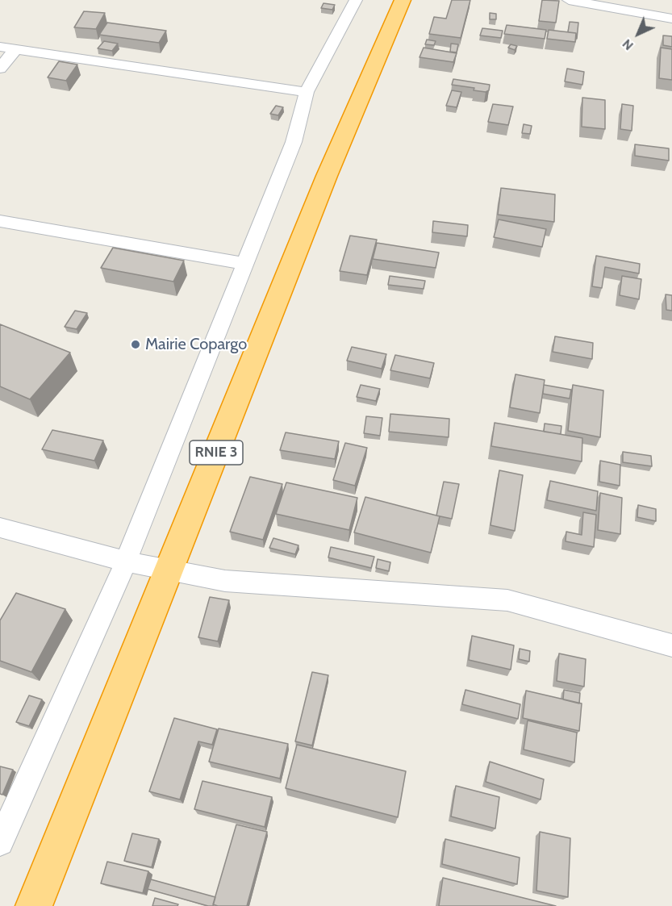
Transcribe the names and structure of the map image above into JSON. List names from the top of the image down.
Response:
{
  "streets": {
    "highway": ["RNIE 3"]
  },
  "places": ["Mairie Copargo"],
  "north": "bottom left"
}
